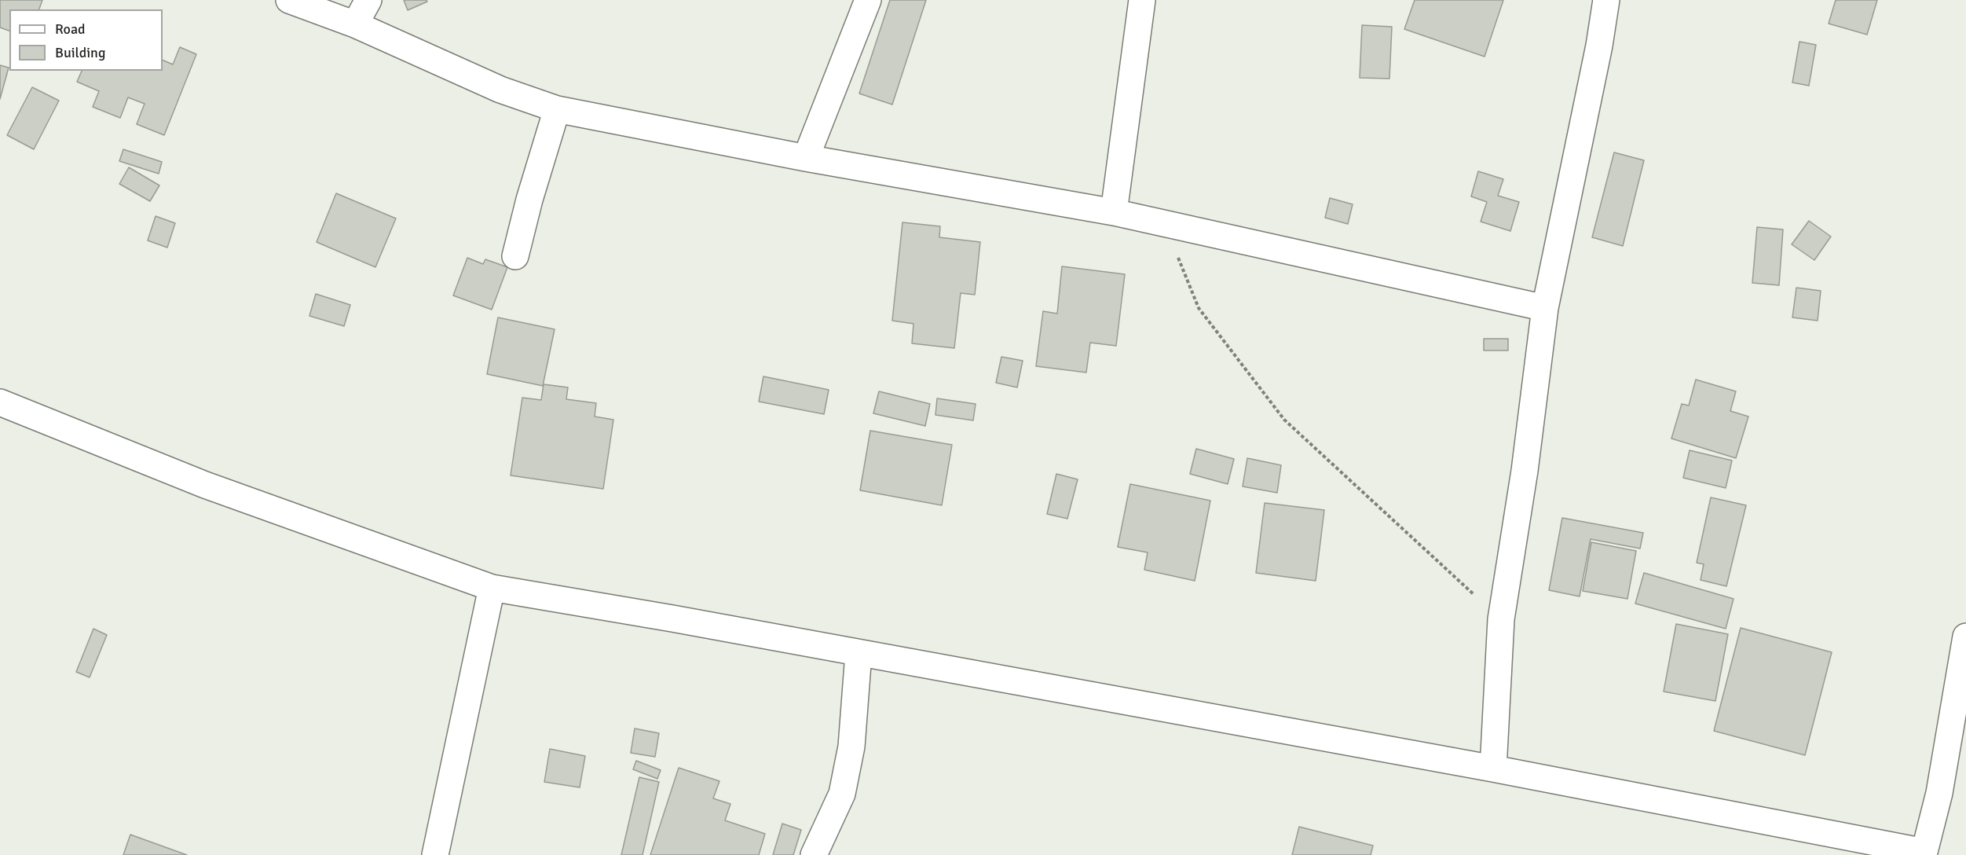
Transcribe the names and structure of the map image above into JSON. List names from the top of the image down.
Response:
{
  "legend": ["Road", "Building"]
}
